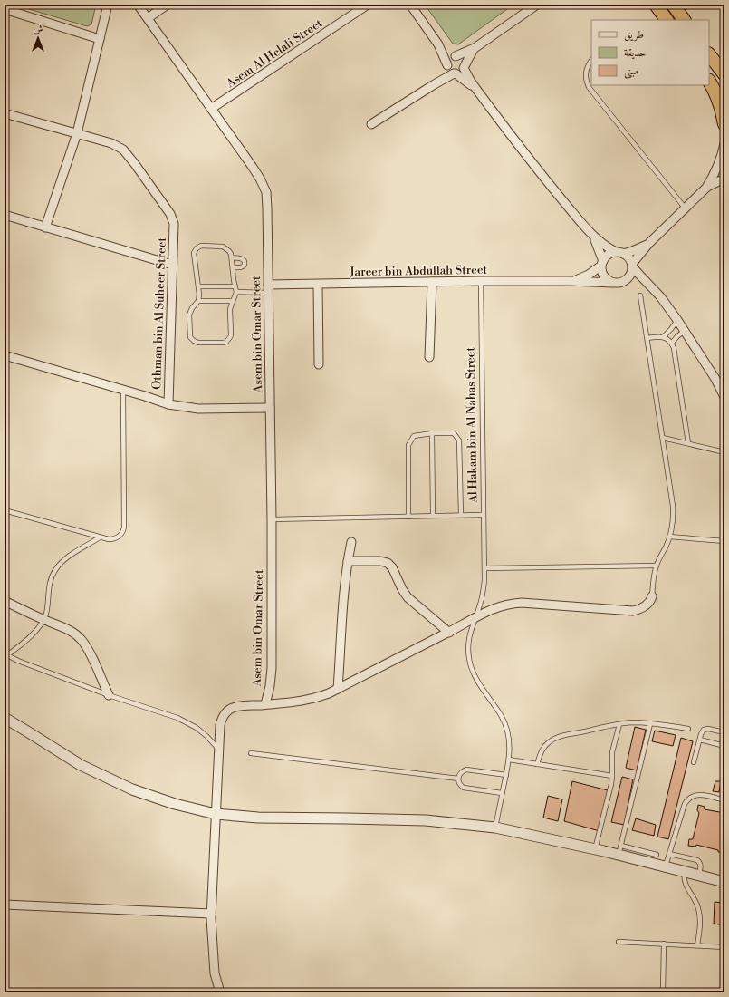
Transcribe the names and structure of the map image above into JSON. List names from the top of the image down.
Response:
{
  "streets": {
    "street": [
      "Asem Al Helali Street",
      "Jareer bin Abdullah Street",
      "Othman bin Al Suheer Street",
      "Asem bin Omar Street"
    ],
    "lane": ["Al Hakam bin Al Nahas Street"]
  },
  "crossings": [
    ["Asem Al Helali Street", "Asem bin Omar Street"],
    ["Jareer bin Abdullah Street", "Asem bin Omar Street"],
    ["Jareer bin Abdullah Street", "Al Hakam bin Al Nahas Street"]
  ],
  "legend": ["طريق", "حديقة", "مبنى"],
  "north": "top"
}
